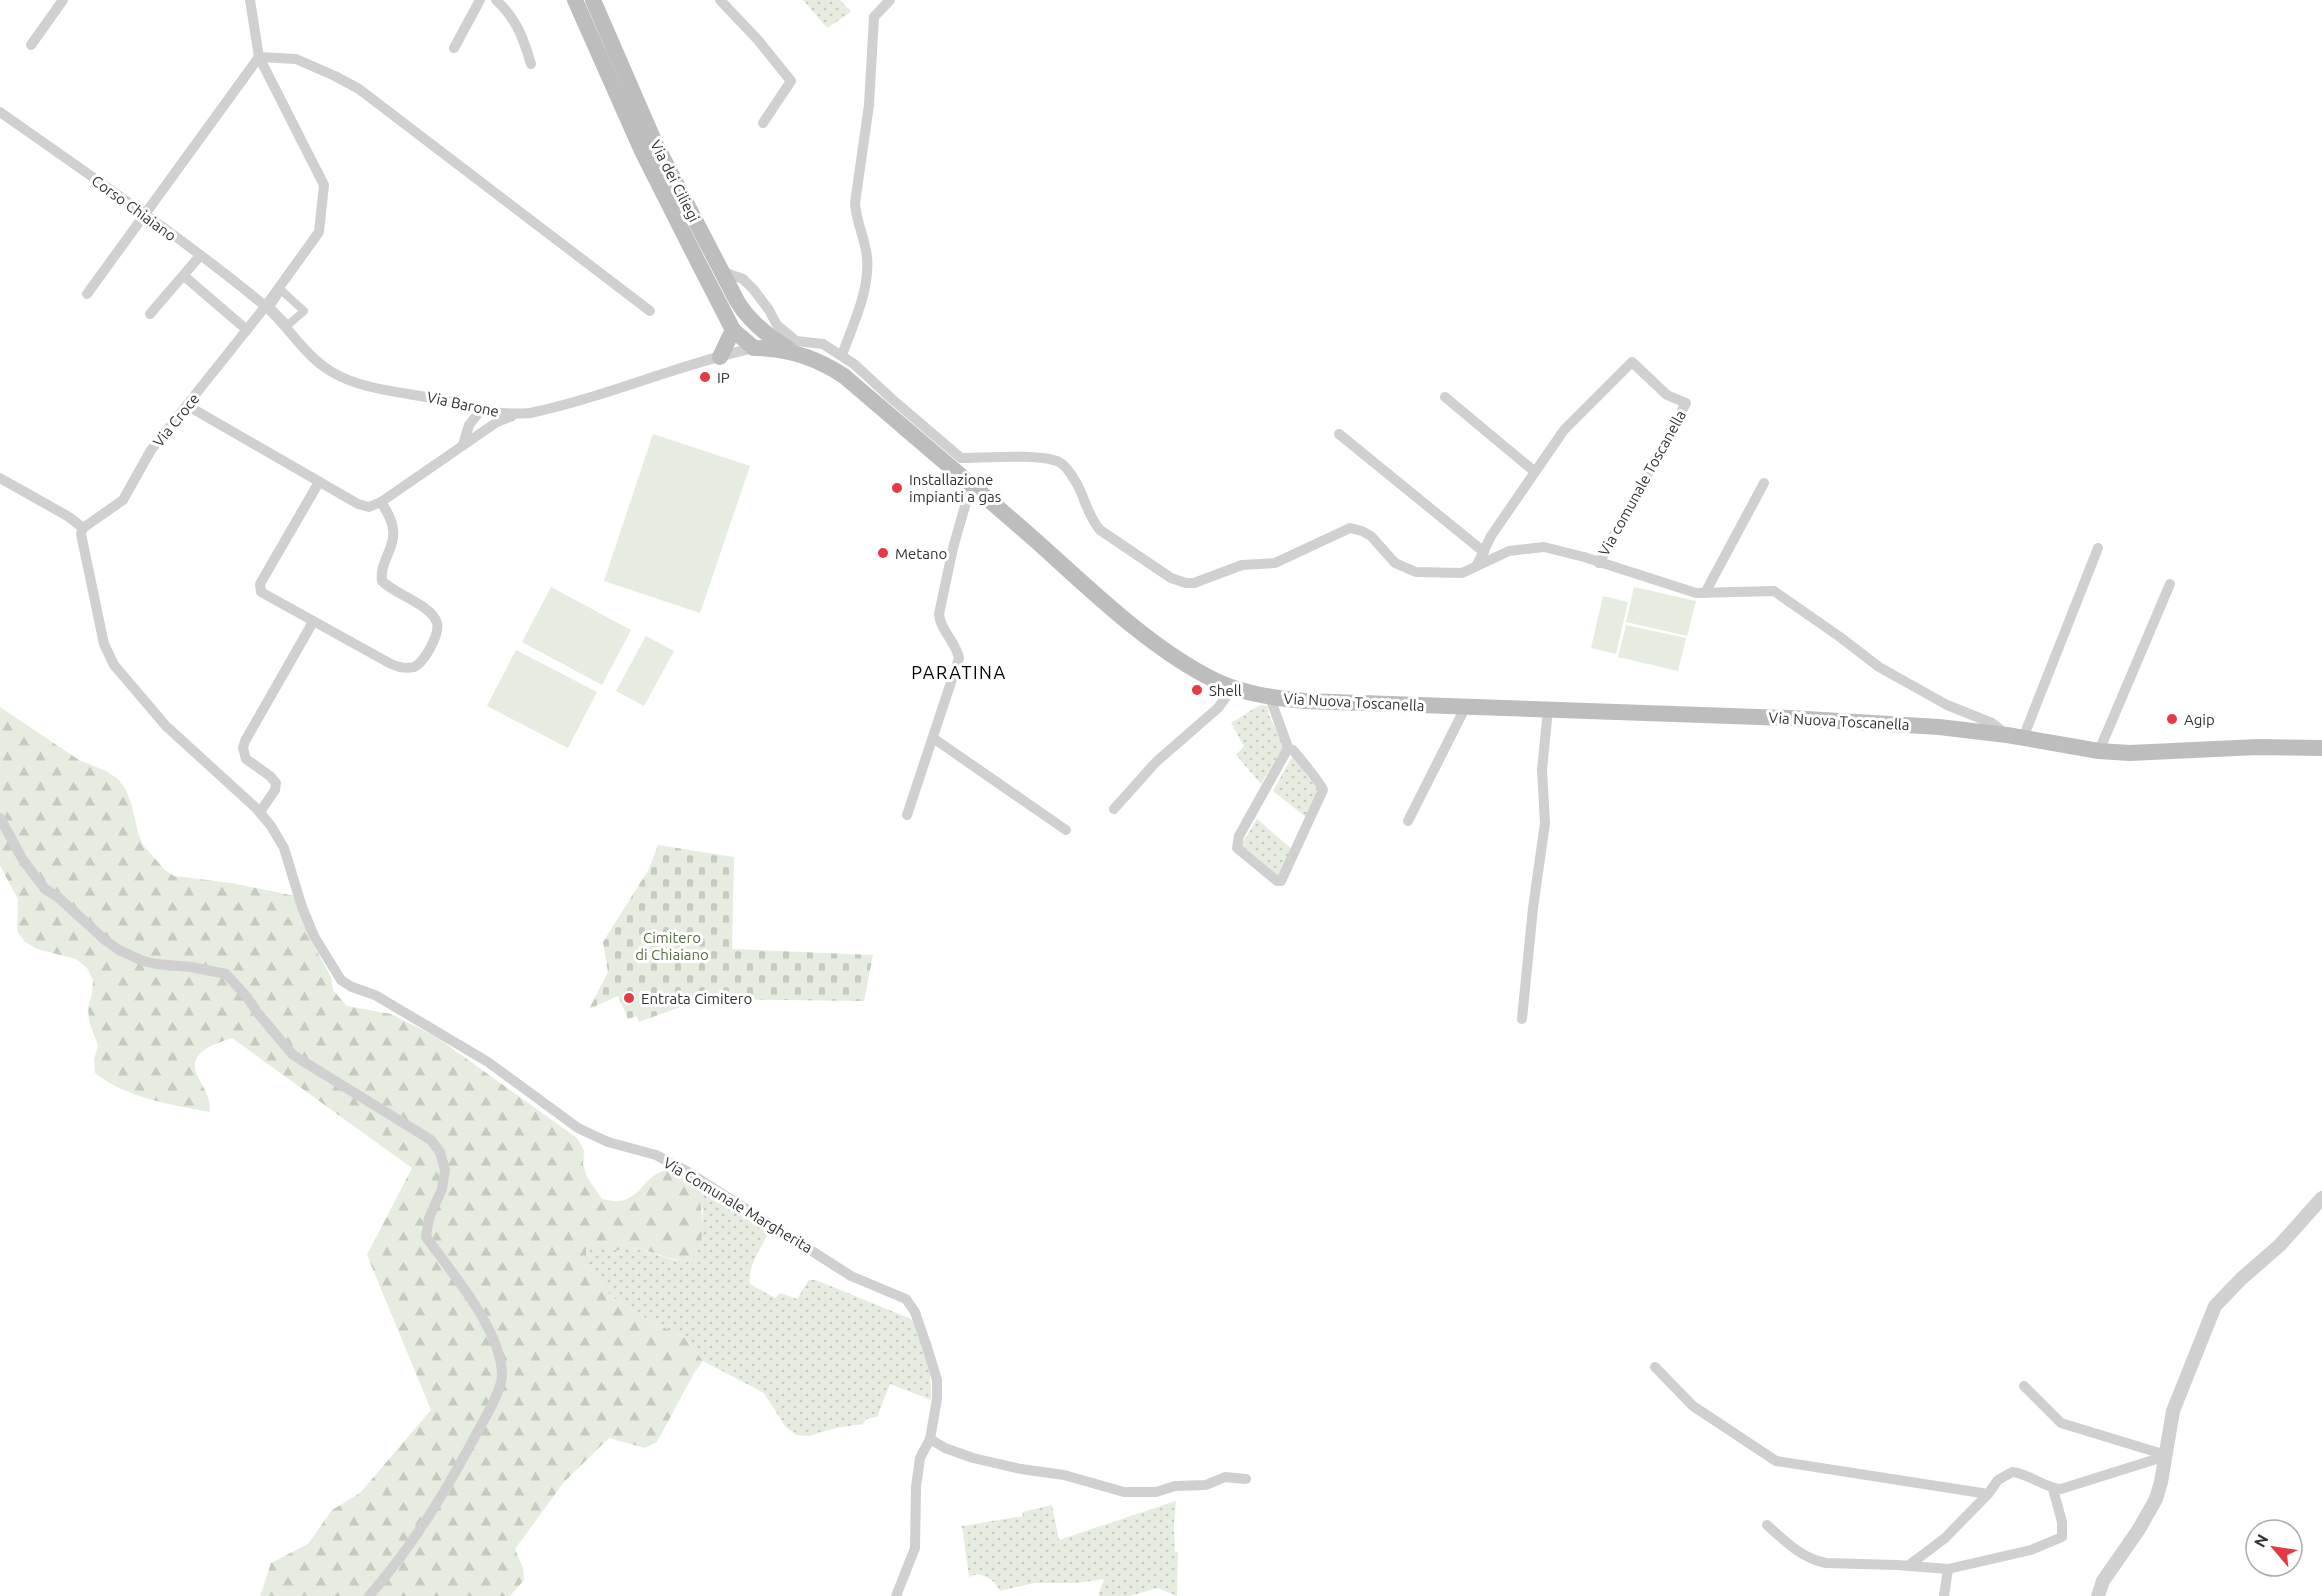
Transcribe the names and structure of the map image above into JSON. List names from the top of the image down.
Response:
{
  "streets": {
    "main road": ["Via dei Ciliegi", "Via Nuova Toscanella"],
    "street": [
      "Corso Chiaiano",
      "Via Barone",
      "Via Croce",
      "Via comunale Toscanella",
      "Via Comunale Margherita"
    ]
  },
  "crossings": [
    ["Via dei Ciliegi", "Via Barone"],
    ["Via dei Ciliegi", "Via comunale Toscanella"],
    ["Via dei Ciliegi", "Via Nuova Toscanella"],
    ["Corso Chiaiano", "Via Barone"],
    ["Corso Chiaiano", "Via Croce"],
    ["Via Barone", "Via Croce"],
    ["Via Barone", "Via Nuova Toscanella"],
    ["Via Croce", "Via Comunale Margherita"],
    ["Via comunale Toscanella", "Via Nuova Toscanella"]
  ],
  "districts": ["PARATINA"],
  "parks": ["Cimitero di Chiaiano"],
  "places": [
    "IP",
    "Installazione impianti a gas",
    "Metano",
    "Shell",
    "Agip",
    "Entrata Cimitero"
  ],
  "north": "top left"
}
